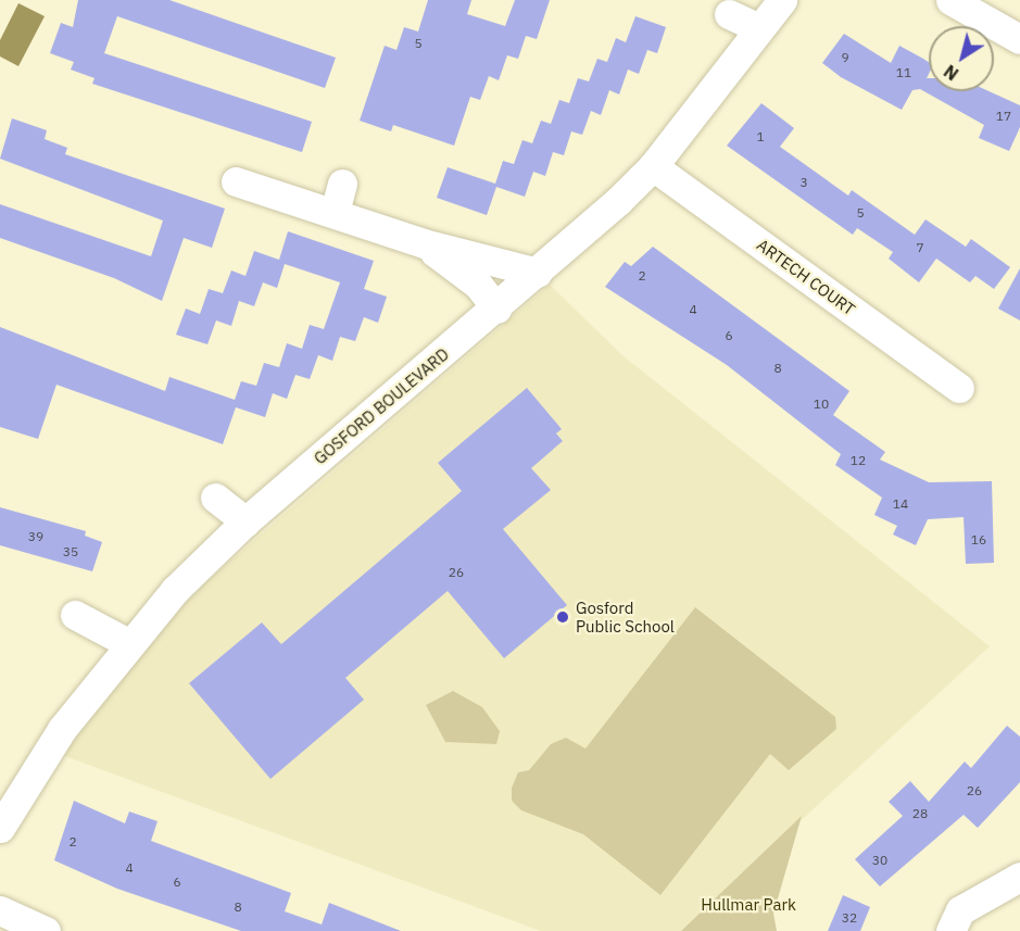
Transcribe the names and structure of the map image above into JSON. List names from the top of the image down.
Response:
{
  "streets": {
    "street": ["ARTECH COURT", "GOSFORD BOULEVARD"]
  },
  "crossings": [
    ["ARTECH COURT", "GOSFORD BOULEVARD"]
  ],
  "parks": ["Hullmar Park"],
  "places": ["Gosford Public School"],
  "house_numbers": [
    "5",
    "9",
    "11",
    "17",
    "1",
    "3",
    "5",
    "7",
    "2",
    "4",
    "6",
    "8",
    "10",
    "12",
    "14",
    "39",
    "16",
    "35",
    "26",
    "26",
    "28",
    "2",
    "30",
    "4",
    "6",
    "8",
    "32"
  ],
  "north": "bottom left"
}
